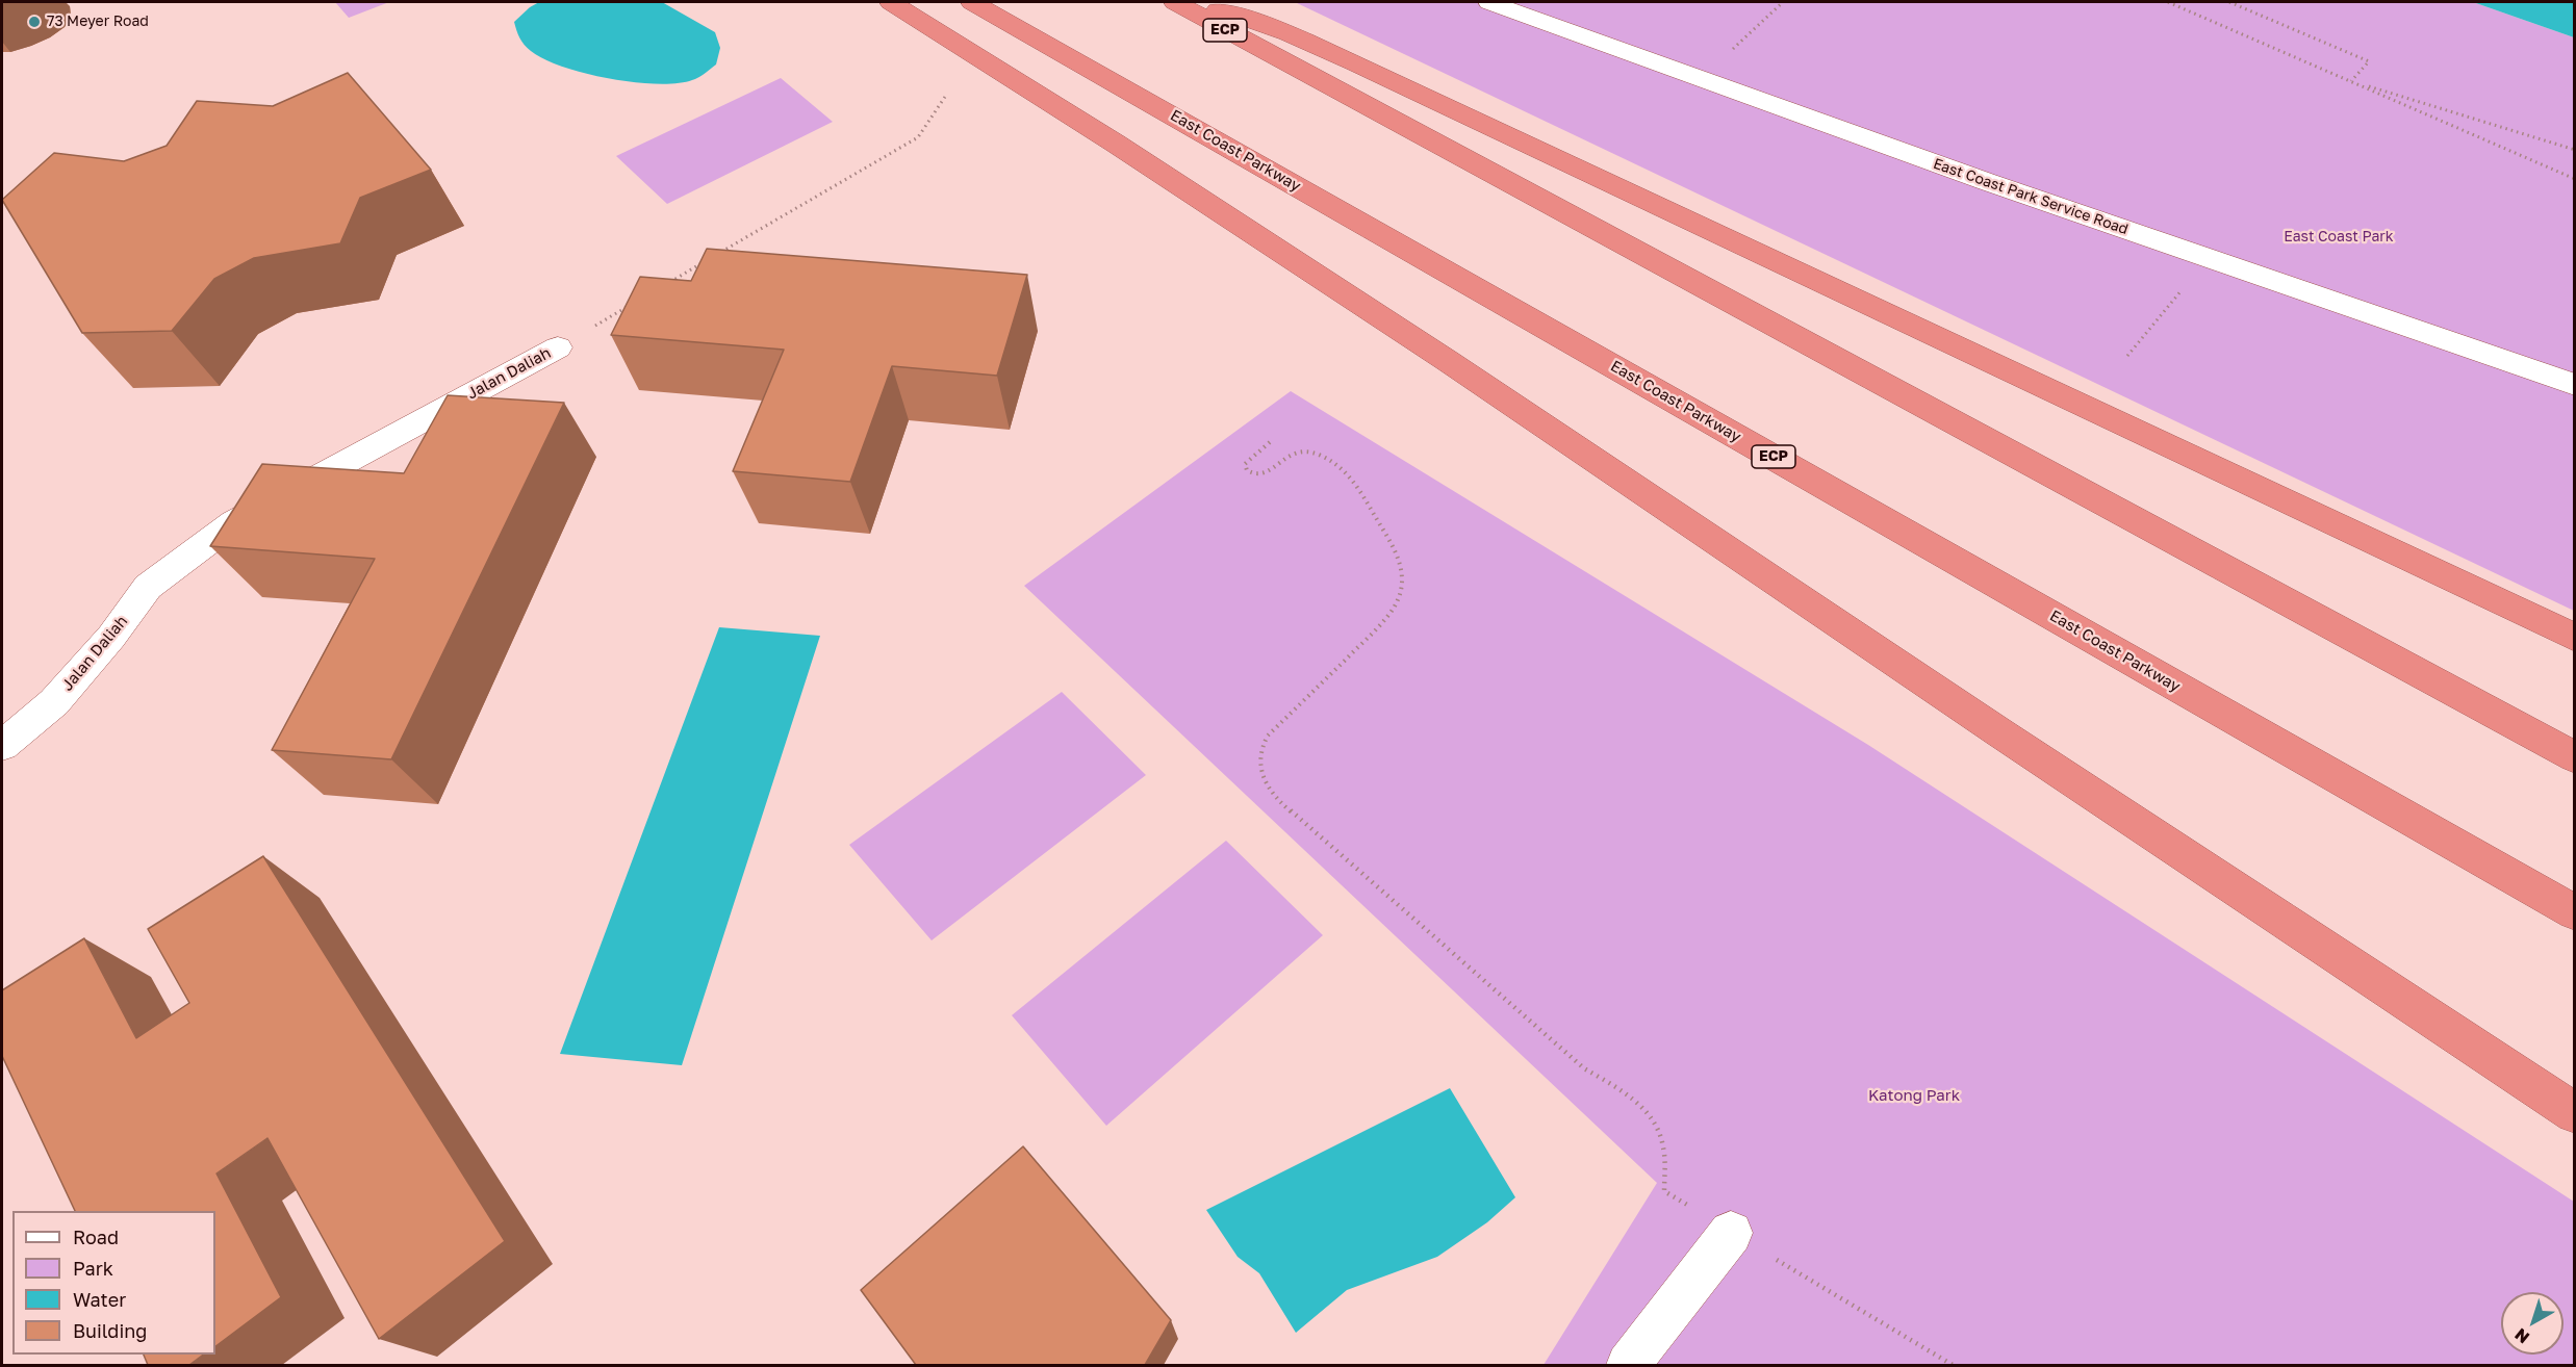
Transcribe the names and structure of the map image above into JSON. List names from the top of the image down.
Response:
{
  "streets": {
    "highway": ["ECP", "East Coast Parkway"],
    "street": ["East Coast Park Service Road", "Jalan Daliah"]
  },
  "parks": ["East Coast Park", "Katong Park"],
  "places": ["73 Meyer Road"],
  "legend": [
    "Road",
    "Park",
    "Water",
    "Building"
  ],
  "north": "bottom left"
}
